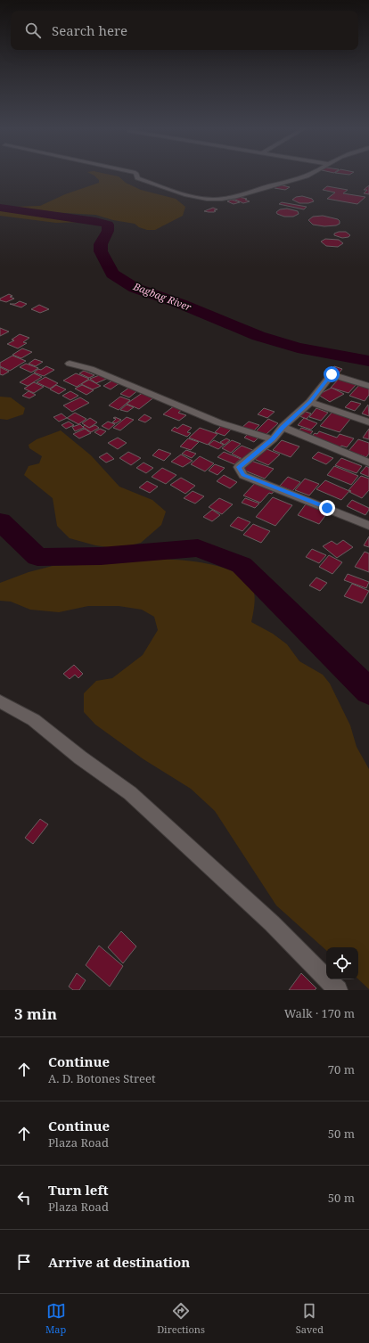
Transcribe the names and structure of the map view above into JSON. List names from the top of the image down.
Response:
{
  "water": ["Bagbag River"],
  "page": {
    "search": "Search here",
    "heading": ["3 min", "Walk · 170 m"],
    "list": [
      ["Continue", "A. D. Botones Street", "70 m"],
      ["Continue", "Plaza Road", "50 m"],
      ["Turn left", "Plaza Road", "50 m"],
      "Arrive at destination"
    ],
    "nav": ["Map", "Directions", "Saved"]
  }
}
